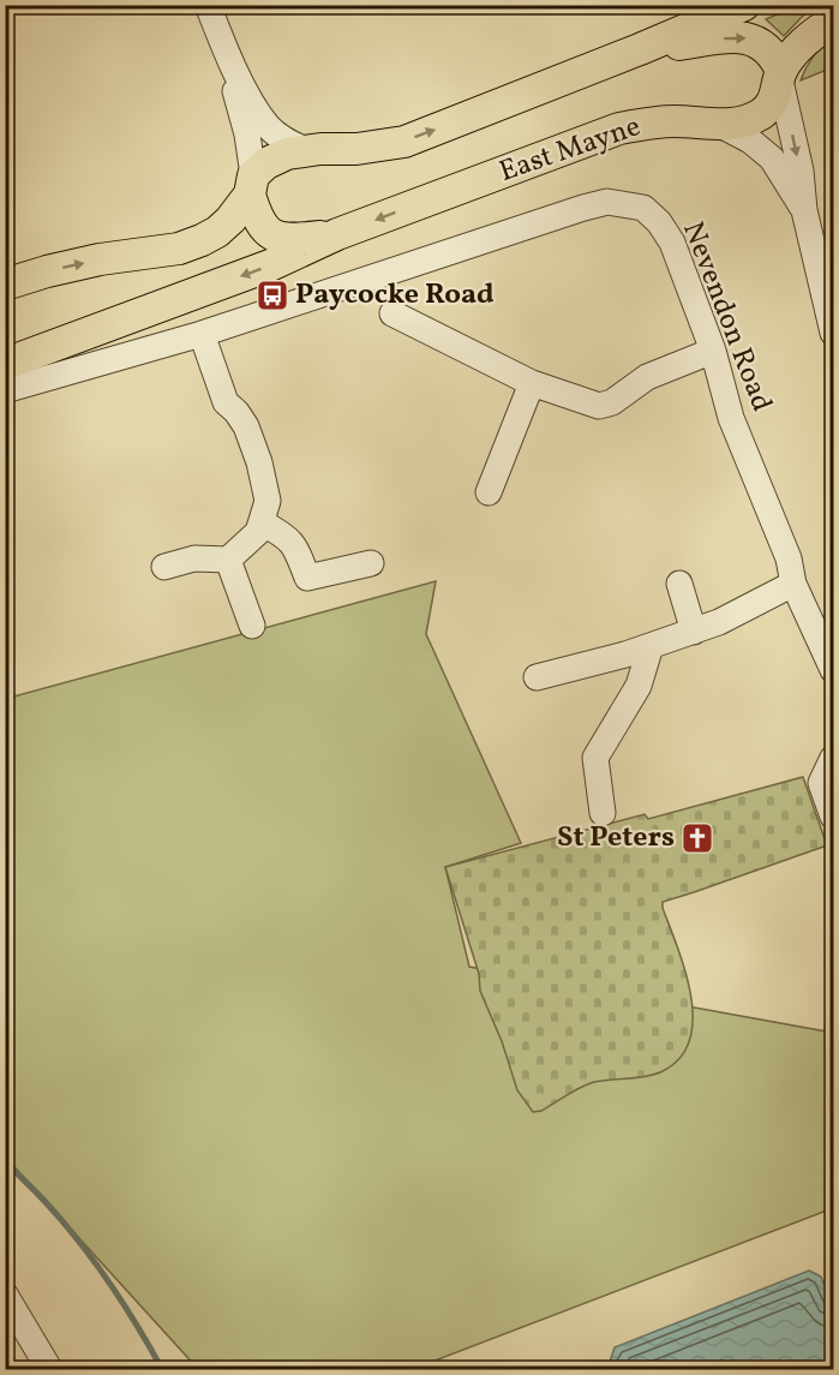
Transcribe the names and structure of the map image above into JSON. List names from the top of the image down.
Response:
{
  "streets": {
    "main road": ["East Mayne"],
    "street": ["Nevendon Road"]
  },
  "places": {
    "bus stop": ["Paycocke Road"],
    "church": ["St Peters"]
  }
}
